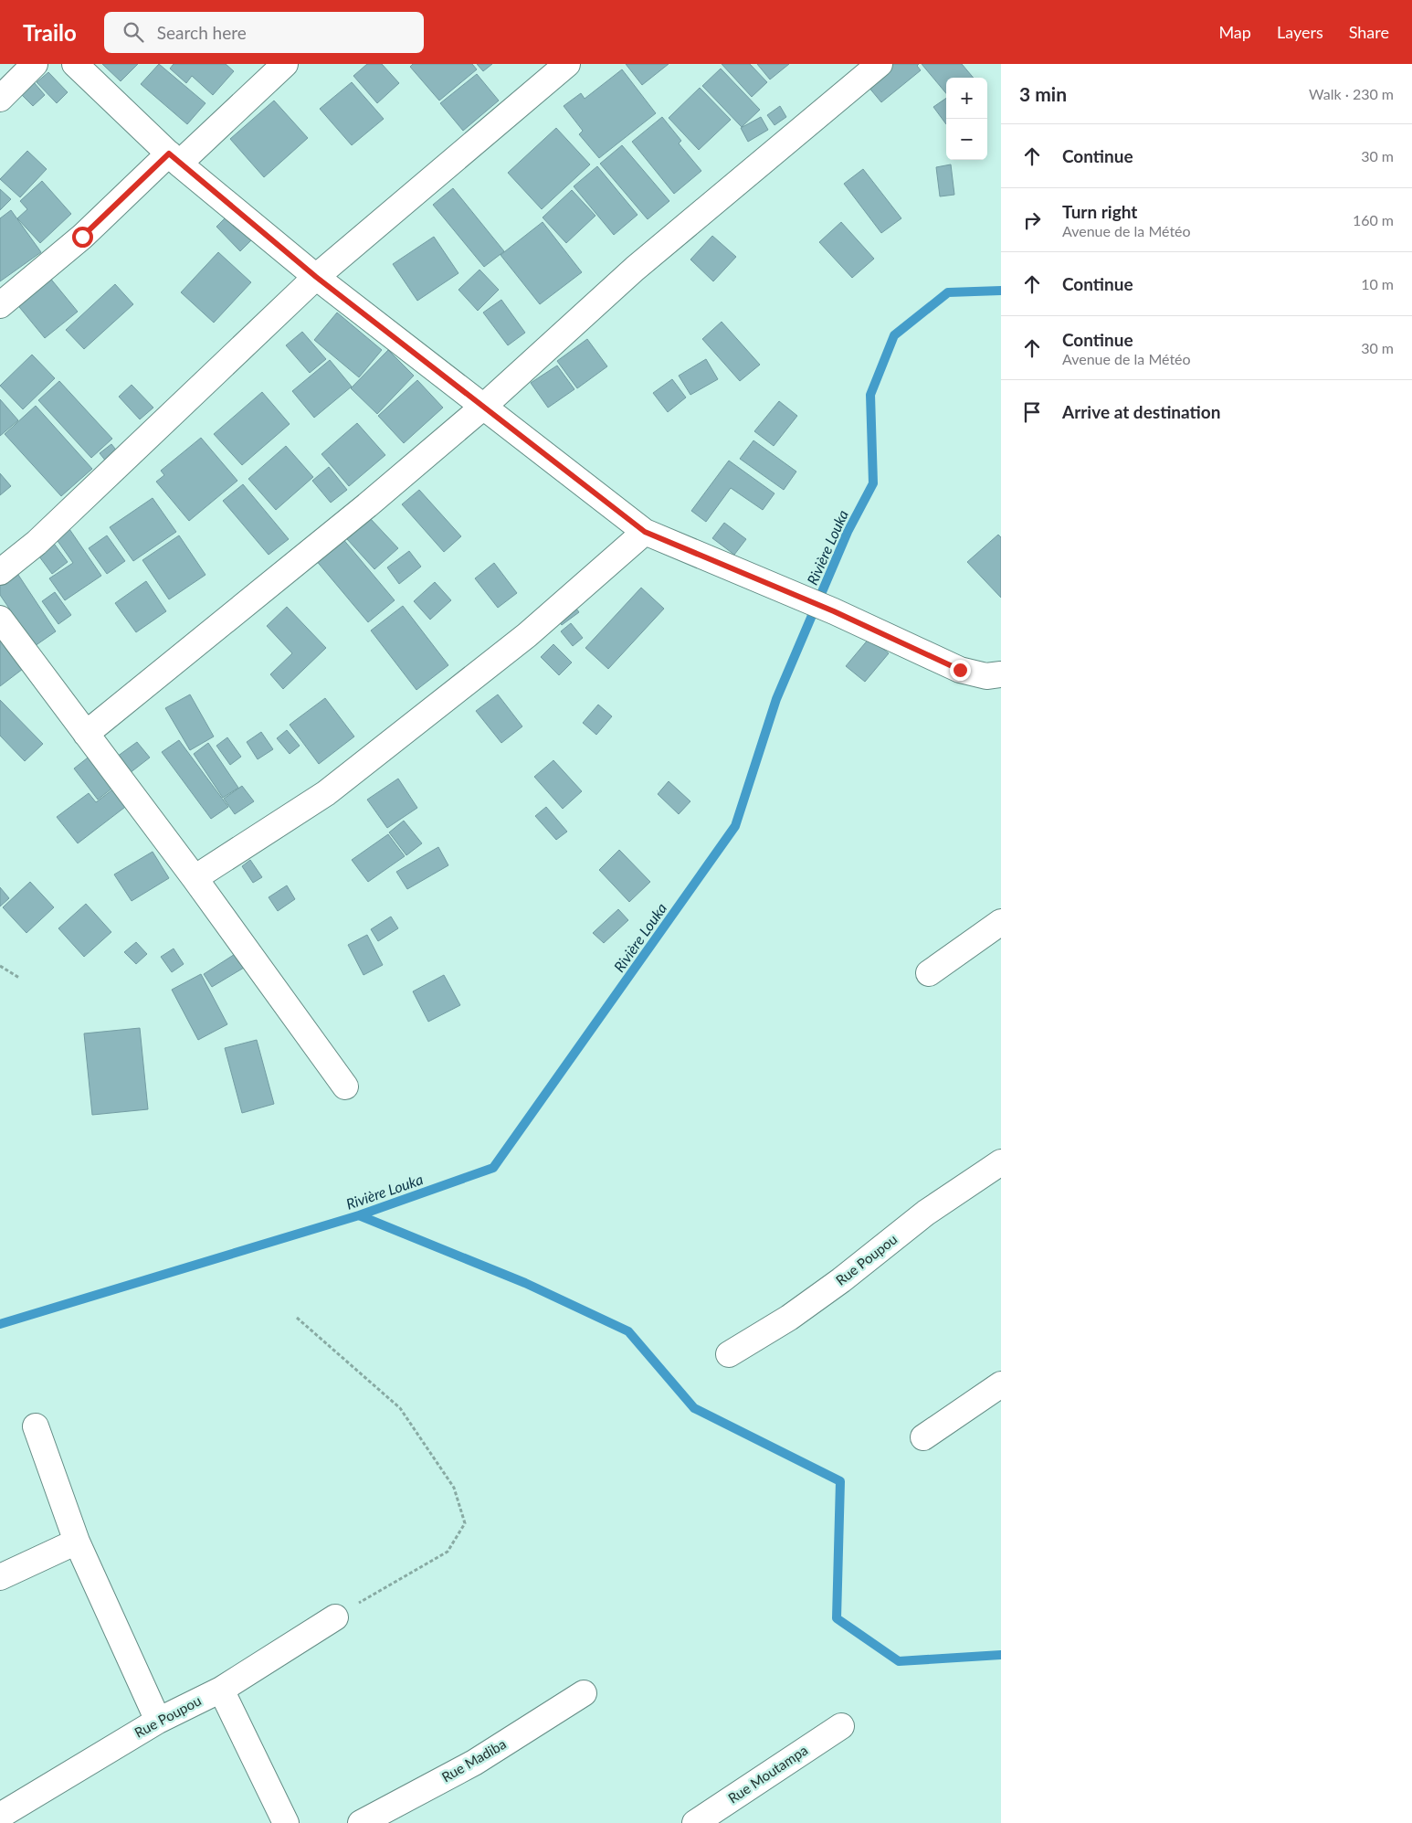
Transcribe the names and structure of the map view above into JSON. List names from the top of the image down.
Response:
{
  "streets": {
    "street": ["Rue Poupou", "Rue Madiba", "Rue Moutampa"]
  },
  "water": ["Rivière Louka"],
  "page": {
    "header": "Trailo",
    "search": "Search here",
    "nav": ["Map", "Layers", "Share"],
    "heading": ["3 min", "Walk · 230 m"],
    "map_buttons": ["+", "−"],
    "list": [
      ["Continue", "30 m"],
      ["Turn right", "Avenue de la Météo", "160 m"],
      ["Continue", "10 m"],
      ["Continue", "Avenue de la Météo", "30 m"],
      "Arrive at destination"
    ]
  }
}
